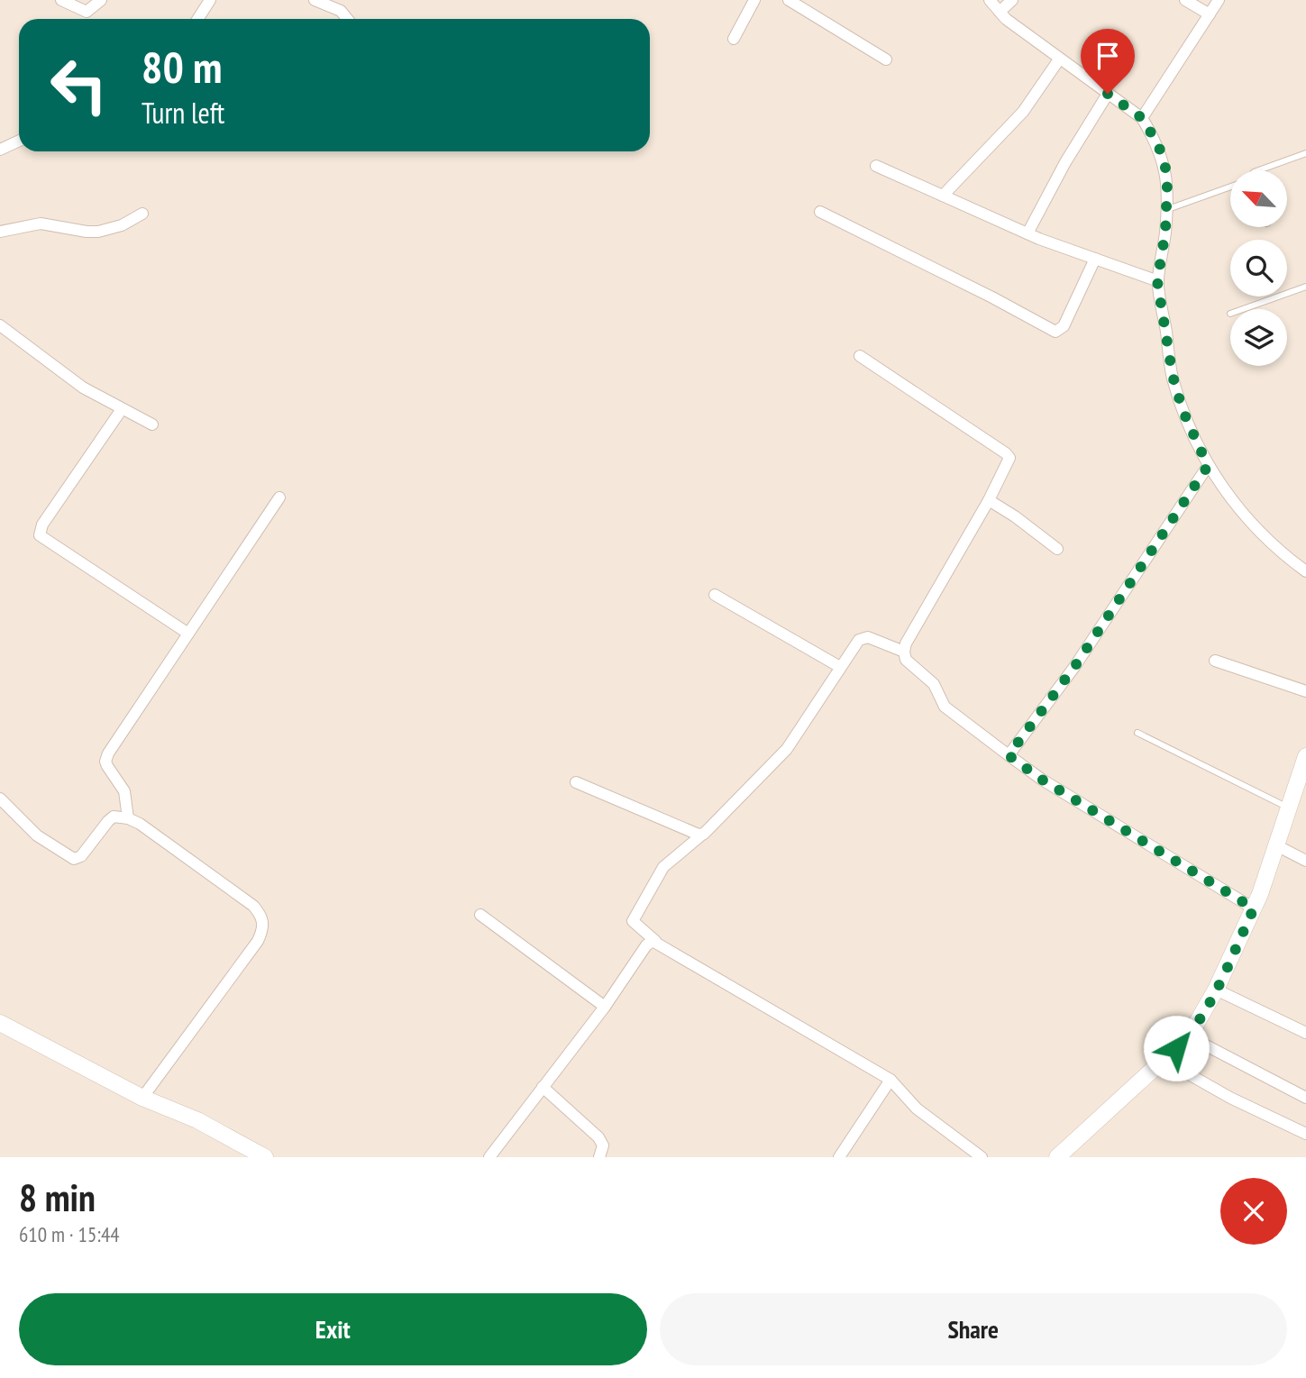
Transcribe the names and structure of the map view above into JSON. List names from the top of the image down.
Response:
{
  "north": "top left",
  "page": {
    "turn": ["80 m", "Turn left"],
    "heading": ["8 min", "610 m · 15:44"],
    "buttons": ["Exit", "Share"]
  }
}
